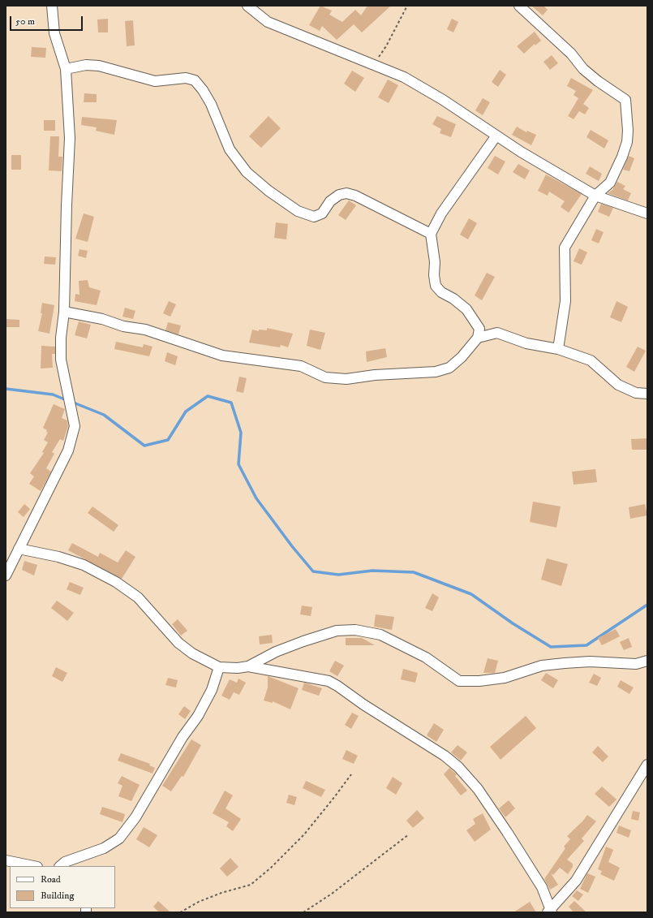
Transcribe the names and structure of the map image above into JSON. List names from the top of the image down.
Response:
{
  "legend": ["Road", "Building"],
  "scale_bar": "50 m"
}
